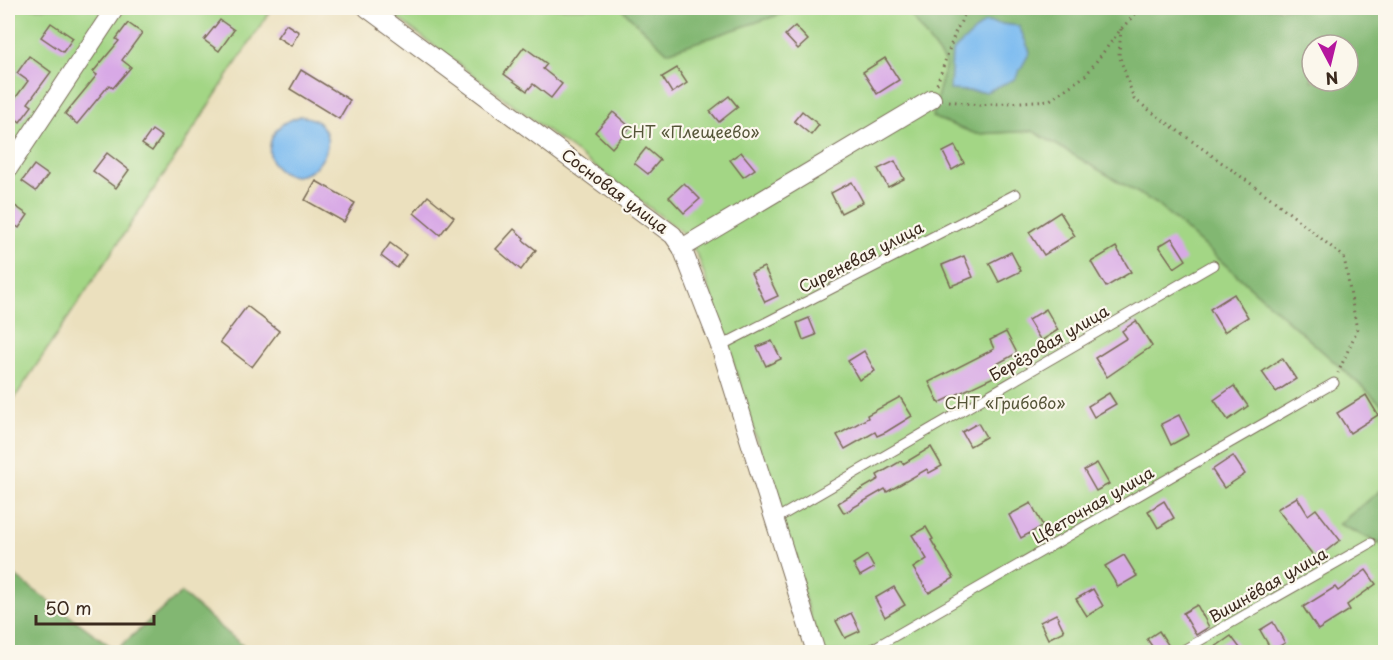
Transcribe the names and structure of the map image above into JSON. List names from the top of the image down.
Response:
{
  "streets": {
    "street": ["Сосновая улица"],
    "lane": [
      "Сиреневая улица",
      "Берёзовая улица",
      "Цветочная улица",
      "Вишнёвая улица"
    ]
  },
  "parks": ["СНТ «Плещеево»", "СНТ «Грибово»"],
  "scale_bar": "50 m",
  "north": "bottom"
}
